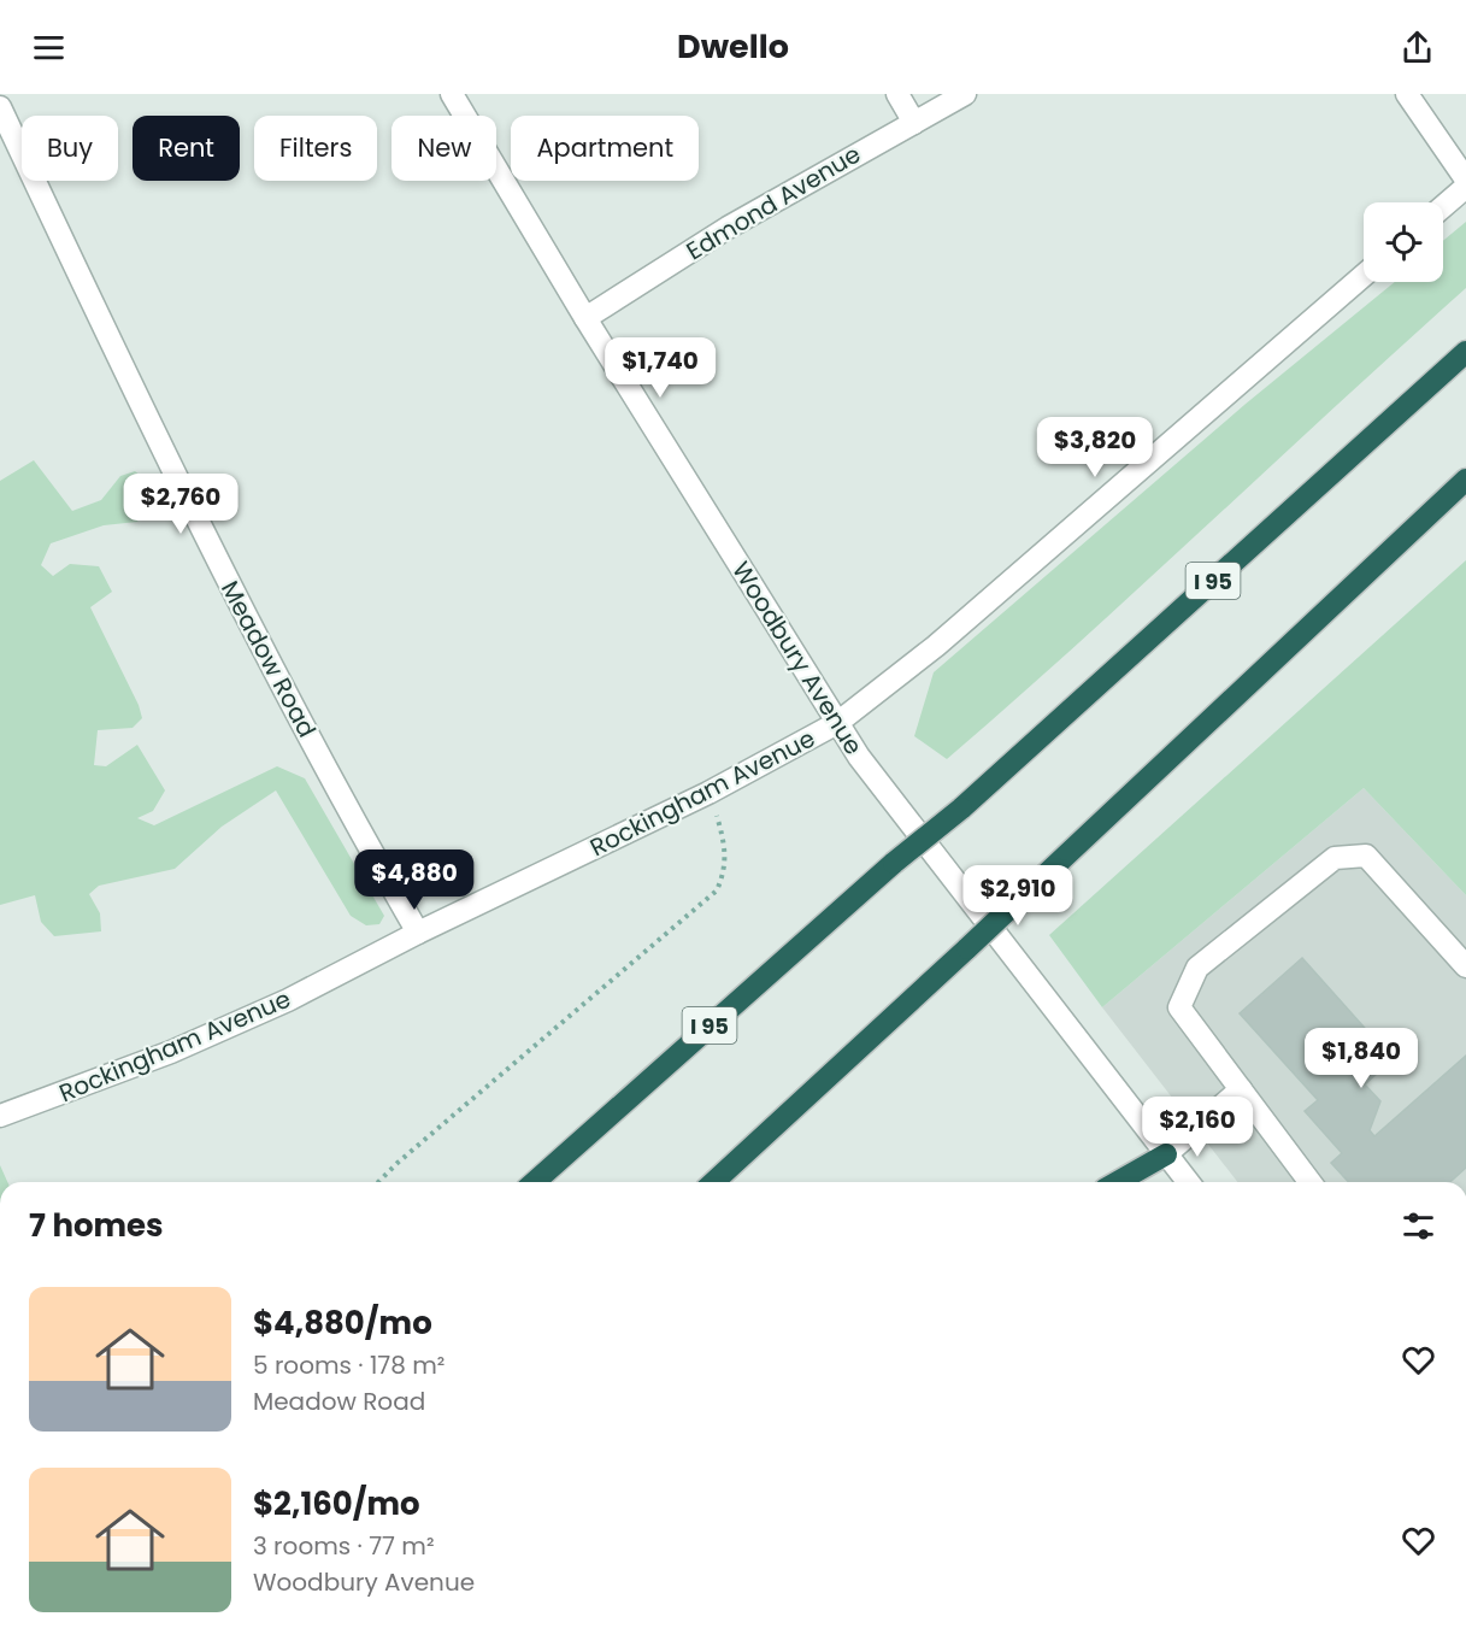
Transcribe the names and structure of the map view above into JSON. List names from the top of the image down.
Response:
{
  "streets": {
    "highway": ["I 95"],
    "street": [
      "Edmond Avenue",
      "Woodbury Avenue",
      "Meadow Road",
      "Rockingham Avenue"
    ]
  },
  "crossings": [
    ["Edmond Avenue", "Woodbury Avenue"],
    ["Woodbury Avenue", "Rockingham Avenue"],
    ["Meadow Road", "Rockingham Avenue"]
  ],
  "page": {
    "header": "Dwello",
    "chip": [
      "Buy",
      "Rent",
      "Filters",
      "New",
      "Apartment"
    ],
    "price": [
      "$1,740",
      "$3,820",
      "$2,760",
      "$4,880",
      "$2,910",
      "$1,840",
      "$2,160"
    ],
    "heading": "7 homes",
    "list": [
      {
        "name": "$4,880/mo",
        "note": "5 rooms · 178 m² · Meadow Road"
      },
      {
        "name": "$2,160/mo",
        "note": "3 rooms · 77 m² · Woodbury Avenue"
      }
    ]
  }
}
